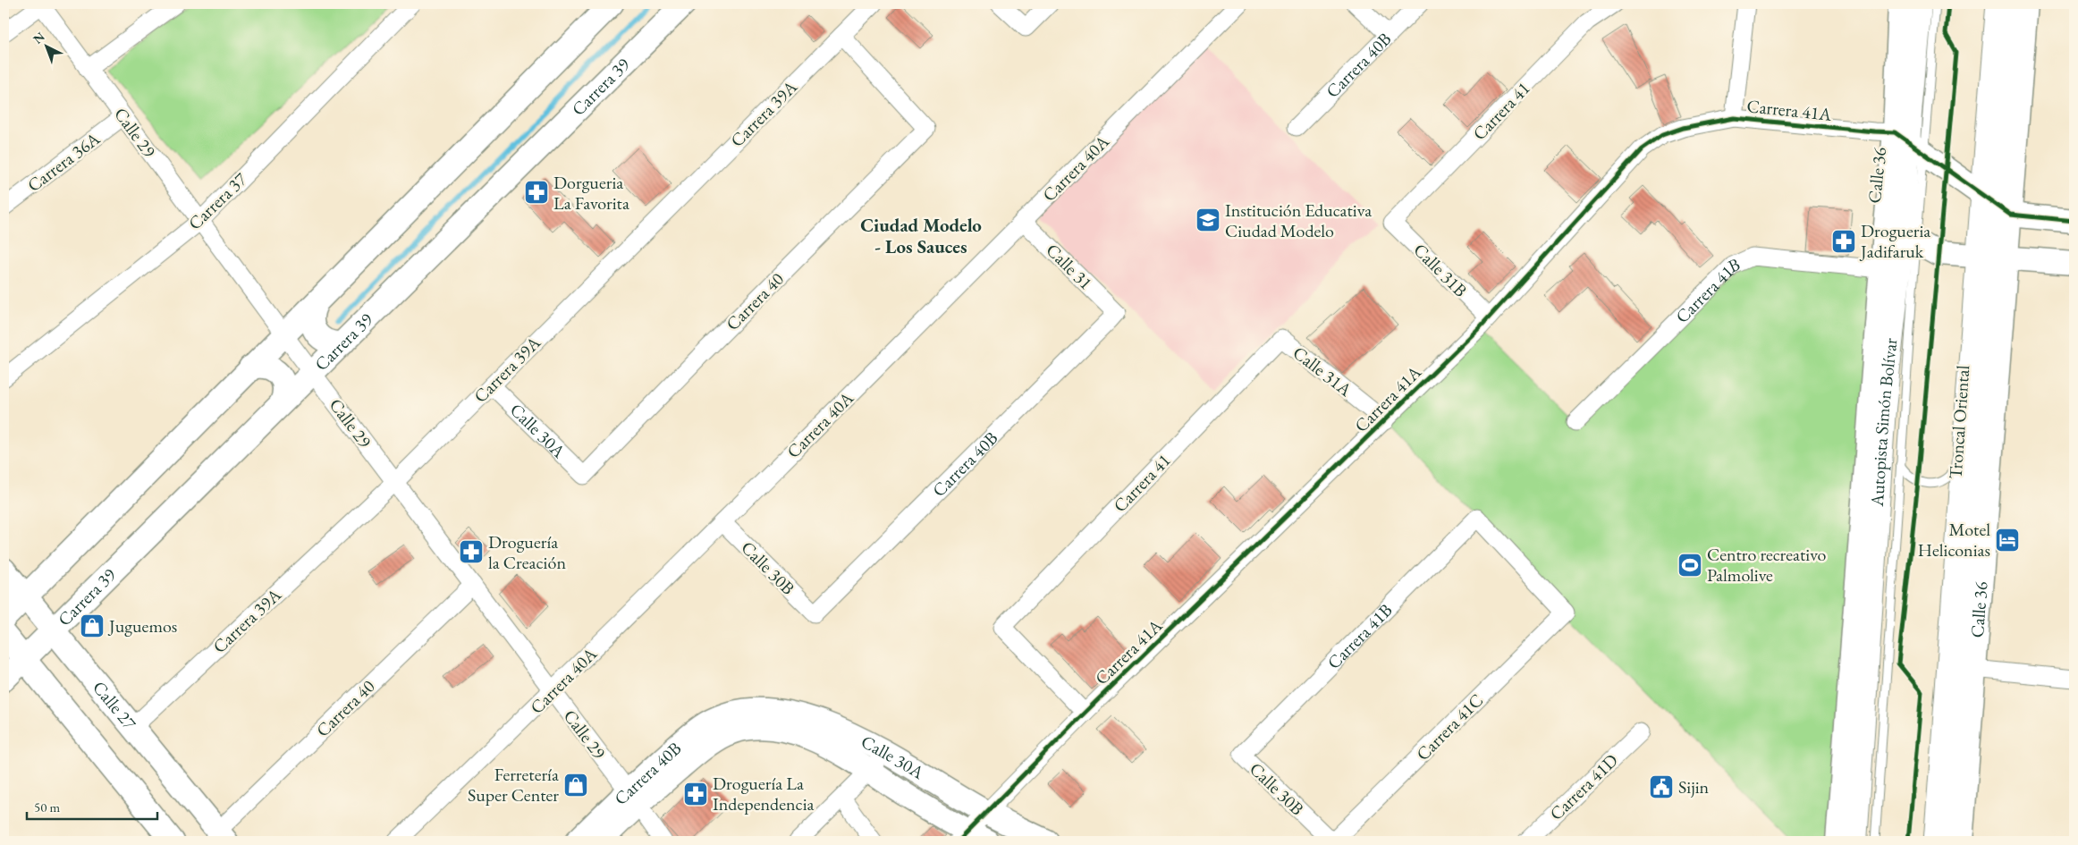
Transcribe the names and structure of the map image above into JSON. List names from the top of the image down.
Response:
{
  "streets": {
    "highway": ["Autopista Simón Bolívar"],
    "street": [
      "Carrera 40B",
      "Carrera 39",
      "Carrera 41A",
      "Carrera 41",
      "Carrera 39A",
      "Calle 29",
      "Carrera 36A",
      "Carrera 40A",
      "Calle 36",
      "Carrera 37",
      "Calle 31",
      "Calle 31B",
      "Carrera 41B",
      "Carrera 40",
      "Calle 31A",
      "Calle 30A",
      "Calle 30B",
      "Calle 27",
      "Carrera 41C",
      "Carrera 41D"
    ],
    "lane": ["Troncal Oriental"]
  },
  "crossings": [
    ["Carrera 40B", "Calle 29"],
    ["Carrera 40B", "Calle 31"],
    ["Carrera 40B", "Calle 30A"],
    ["Carrera 40B", "Calle 30B"],
    ["Carrera 39", "Calle 29"],
    ["Carrera 39", "Calle 27"],
    ["Carrera 41A", "Carrera 41"],
    ["Carrera 41A", "Calle 36"],
    ["Carrera 41A", "Calle 31B"],
    ["Carrera 41A", "Calle 31A"],
    ["Carrera 41A", "Autopista Simón Bolívar"],
    ["Carrera 41A", "Calle 30A"],
    ["Carrera 41", "Calle 31B"],
    ["Carrera 41", "Calle 31A"],
    ["Carrera 39A", "Calle 29"],
    ["Carrera 39A", "Carrera 40"],
    ["Carrera 39A", "Calle 30A"],
    ["Carrera 39A", "Calle 27"],
    ["Calle 29", "Carrera 36A"],
    ["Calle 29", "Carrera 40A"],
    ["Calle 29", "Carrera 37"],
    ["Calle 29", "Carrera 40"],
    ["Carrera 40A", "Calle 31"],
    ["Carrera 40A", "Calle 30B"],
    ["Calle 36", "Carrera 41B"],
    ["Calle 36", "Autopista Simón Bolívar"],
    ["Calle 36", "Troncal Oriental"],
    ["Carrera 41B", "Calle 30B"],
    ["Carrera 41B", "Carrera 41C"],
    ["Carrera 40", "Calle 30A"],
    ["Carrera 40", "Calle 27"],
    ["Calle 30B", "Carrera 41C"]
  ],
  "districts": ["Ciudad Modelo - Los Sauces"],
  "places": {
    "pharmacy": [
      "Dorgueria La Favorita",
      "Drogueria Jadifaruk",
      "Droguería la Creación",
      "Droguería La Independencia"
    ],
    "school or university": ["Institución Educativa Ciudad Modelo"],
    "hotel": ["Motel Heliconias"],
    "sports": ["Centro recreativo Palmolive"],
    "shop": ["Juguemos", "Ferretería Super Center"],
    "public building": ["Sijin"]
  },
  "scale_bar": "50 m",
  "north": "top left"
}
